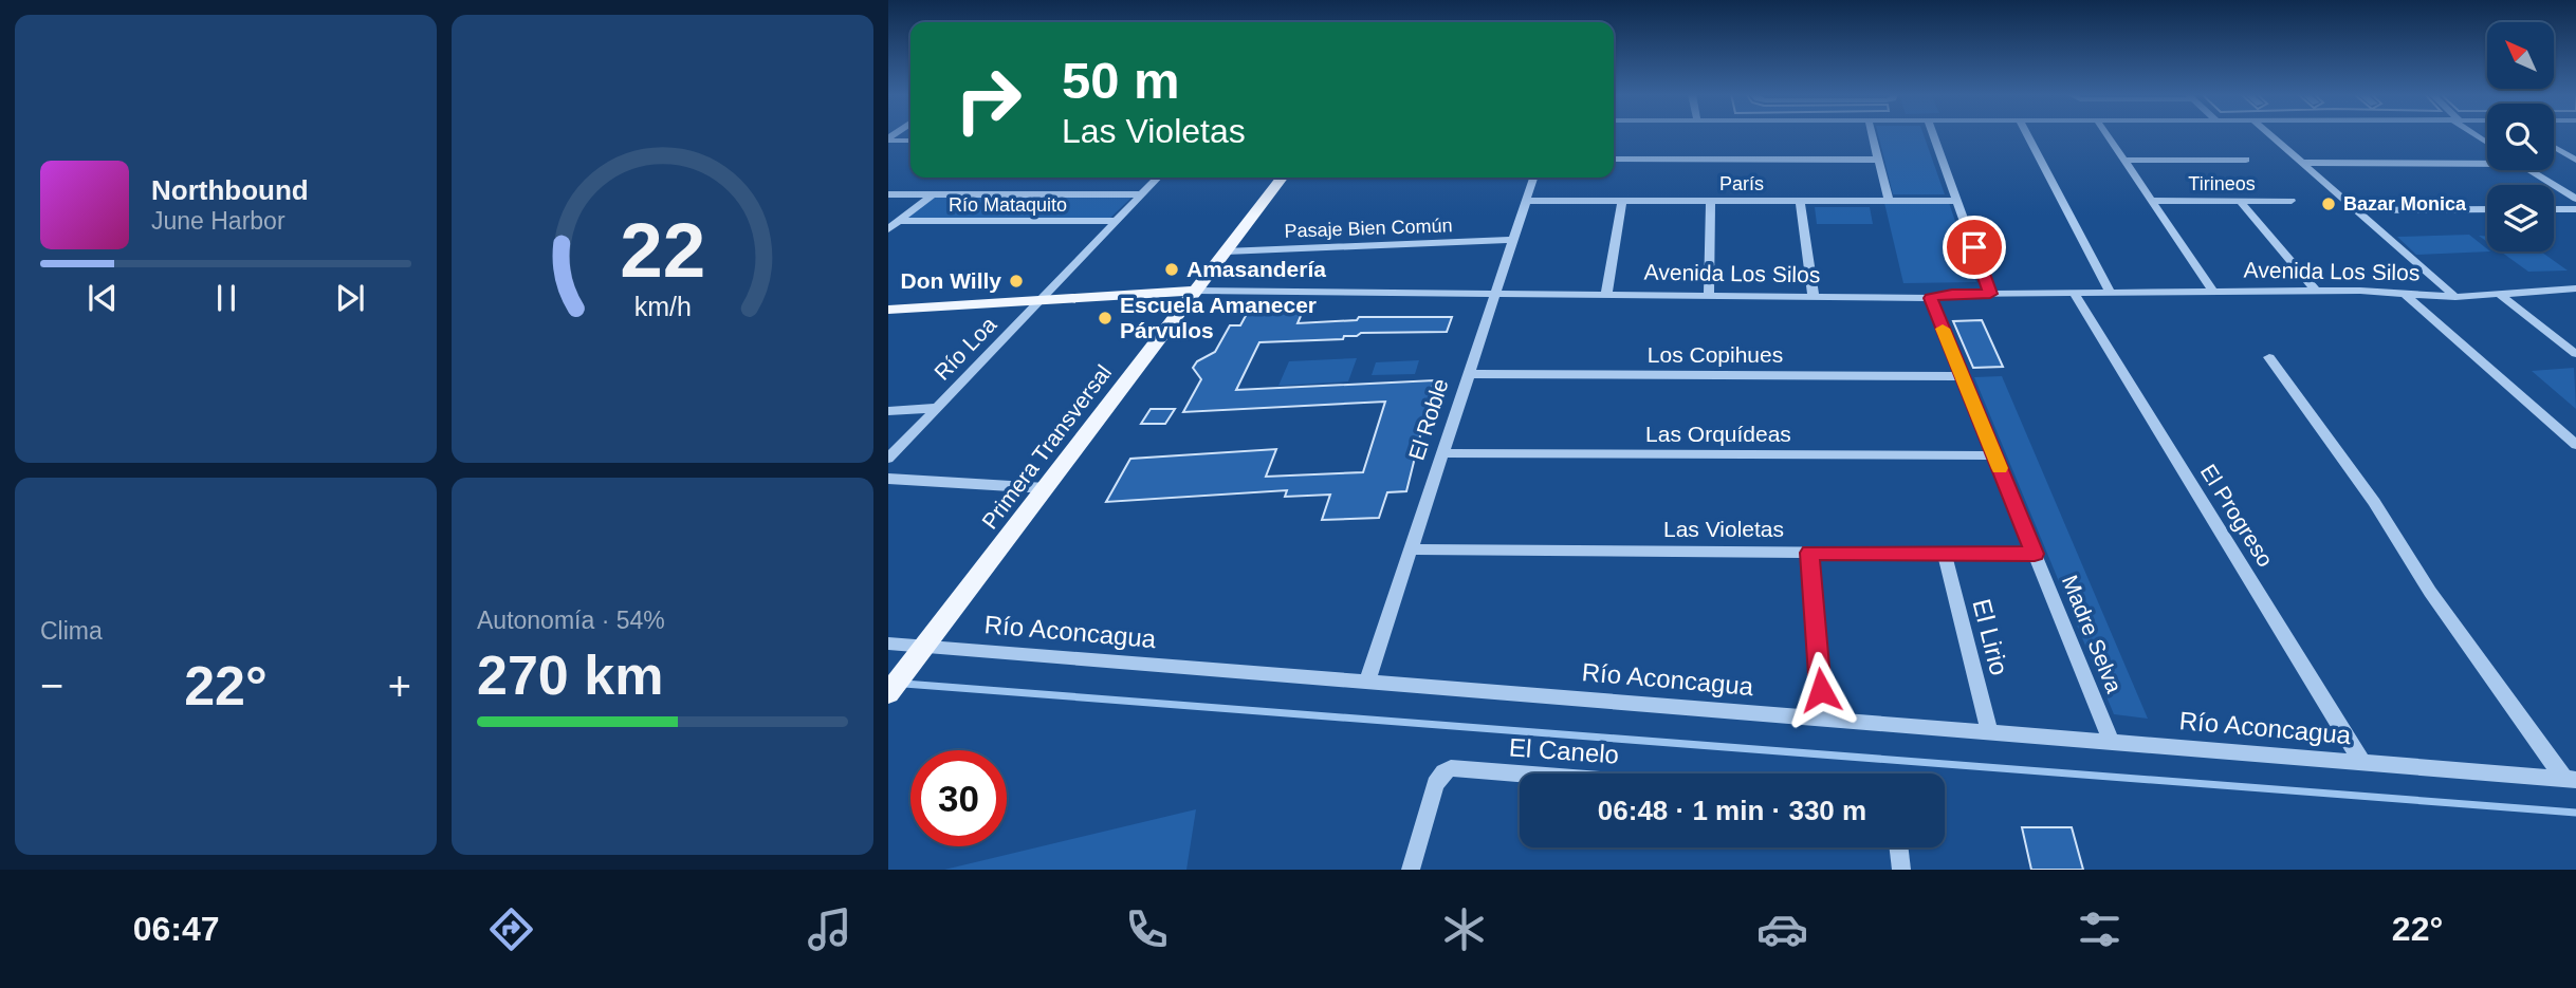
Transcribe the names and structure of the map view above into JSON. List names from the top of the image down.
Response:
{
  "streets": {
    "main road": ["Avenida Los Silos", "Primera Transversal"],
    "street": [
      "París",
      "Tirineos",
      "Río Mataquito",
      "Pasaje Bien Común",
      "Río Loa",
      "Los Copihues",
      "El Roble",
      "Las Orquídeas",
      "El Progreso",
      "Las Violetas",
      "Río Aconcagua",
      "Madre Selva",
      "El Lirio",
      "El Canelo"
    ]
  },
  "crossings": [
    ["París", "El Roble"],
    ["Río Mataquito", "Río Loa"],
    ["Pasaje Bien Común", "El Roble"],
    ["Pasaje Bien Común", "Primera Transversal"],
    ["Avenida Los Silos", "Río Loa"],
    ["Avenida Los Silos", "El Roble"],
    ["Avenida Los Silos", "Primera Transversal"],
    ["Avenida Los Silos", "El Progreso"],
    ["Avenida Los Silos", "Madre Selva"],
    ["Los Copihues", "El Roble"],
    ["Los Copihues", "Madre Selva"],
    ["El Roble", "Las Orquídeas"],
    ["El Roble", "Las Violetas"],
    ["El Roble", "Río Aconcagua"],
    ["Las Orquídeas", "Madre Selva"],
    ["Primera Transversal", "Río Aconcagua"],
    ["El Progreso", "Río Aconcagua"],
    ["Las Violetas", "Madre Selva"],
    ["Las Violetas", "El Lirio"],
    ["Río Aconcagua", "Madre Selva"],
    ["Río Aconcagua", "El Lirio"]
  ],
  "places": [
    "Bazar Monica",
    "Amasandería",
    "Don Willy",
    "Escuela Amanecer Párvulos"
  ],
  "north": "top left",
  "page": {
    "turn": ["50 m", "Las Violetas"],
    "song": ["Northbound", "June Harbor"],
    "tile": [
      "Clima",
      ["Autonomía · 54%", "270 km"]
    ],
    "heat": ["−", "22°", "+"],
    "limit": "30",
    "trip": "06:48 · 1 min · 330 m",
    "tabs": ["06:47", "22°"],
    "gauge": ["22", "km/h"]
  }
}
